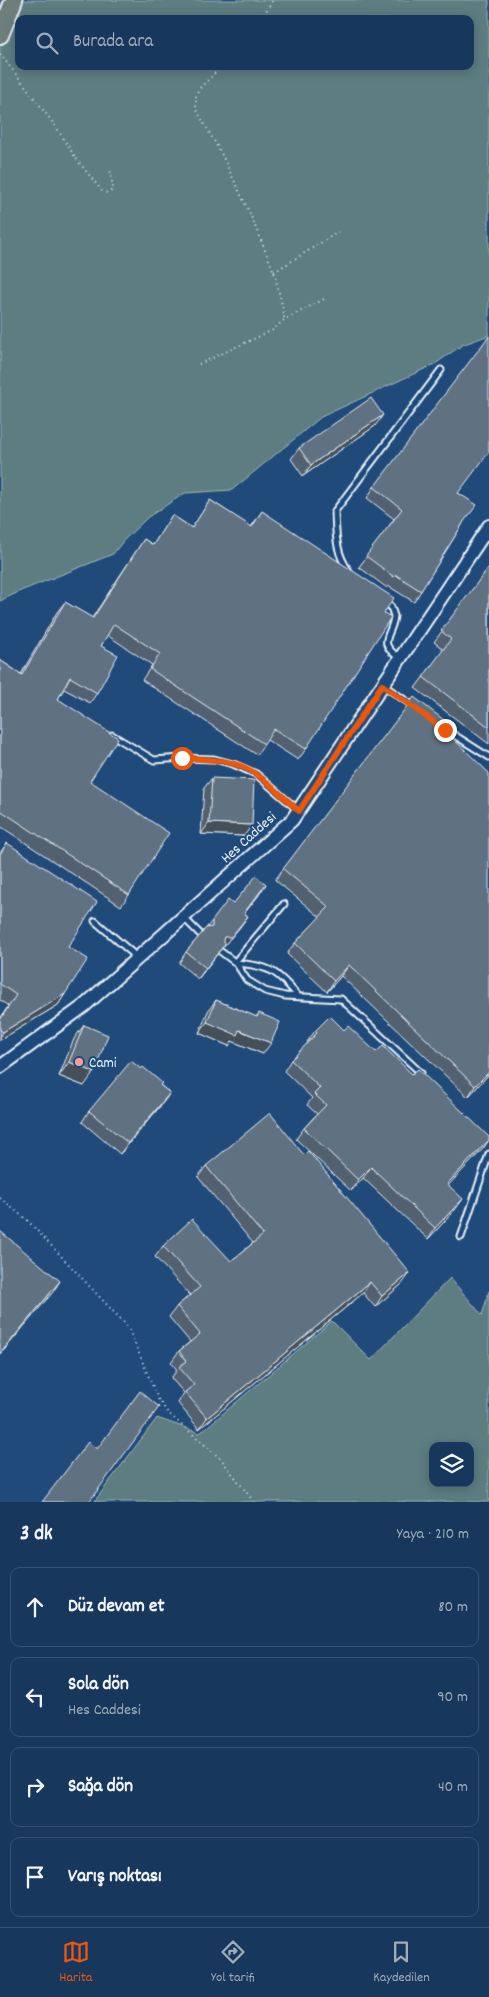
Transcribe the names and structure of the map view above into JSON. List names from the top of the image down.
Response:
{
  "streets": {
    "street": ["Hes Caddesi"]
  },
  "places": ["Cami"],
  "page": {
    "search": "Burada ara",
    "heading": ["3 dk", "Yaya · 210 m"],
    "list": [
      ["Düz devam et", "80 m"],
      ["Sola dön", "Hes Caddesi", "90 m"],
      ["Sağa dön", "40 m"],
      "Varış noktası"
    ],
    "nav": ["Harita", "Yol tarifi", "Kaydedilen"]
  }
}
